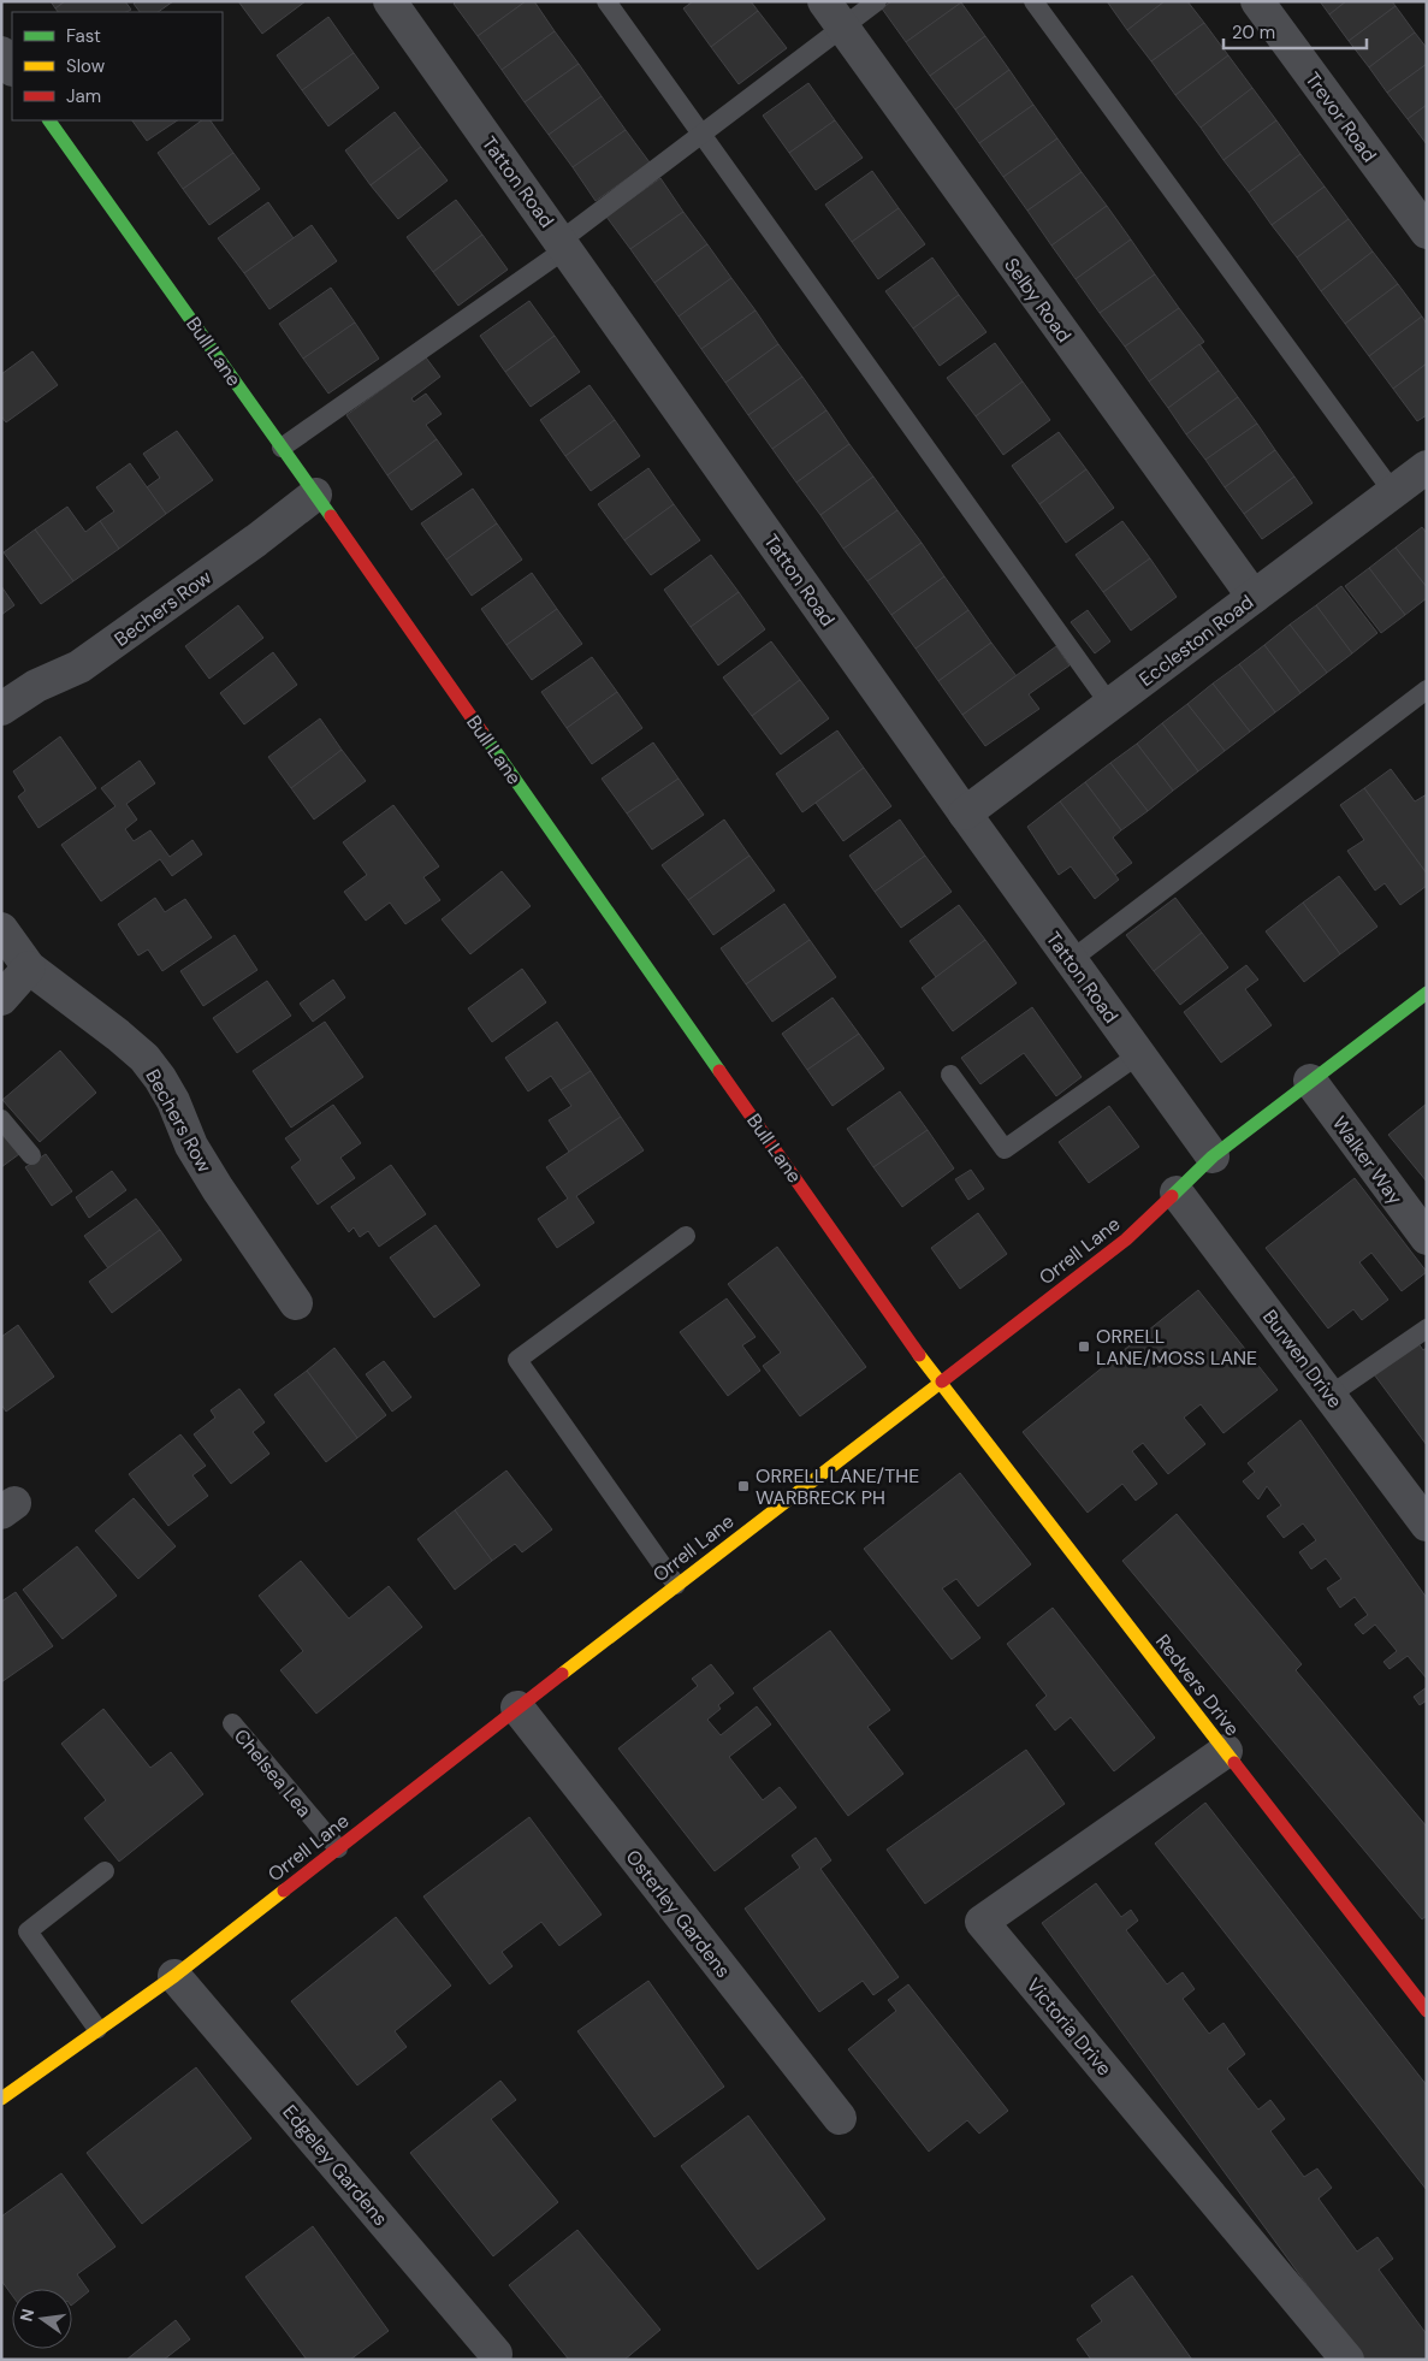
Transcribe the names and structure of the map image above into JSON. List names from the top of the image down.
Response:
{
  "streets": {
    "street": [
      "Trevor Road",
      "Tatton Road",
      "Selby Road",
      "Bull Lane",
      "Bechers Row",
      "Eccleston Road",
      "Walker Way",
      "Orrell Lane",
      "Burwen Drive",
      "Redvers Drive",
      "Osterley Gardens",
      "Victoria Drive",
      "Edgeley Gardens"
    ],
    "lane": ["Chelsea Lea"]
  },
  "crossings": [
    ["Tatton Road", "Eccleston Road"],
    ["Tatton Road", "Orrell Lane"],
    ["Selby Road", "Eccleston Road"],
    ["Bull Lane", "Bechers Row"],
    ["Bull Lane", "Orrell Lane"],
    ["Bull Lane", "Redvers Drive"],
    ["Walker Way", "Orrell Lane"],
    ["Orrell Lane", "Burwen Drive"],
    ["Orrell Lane", "Redvers Drive"],
    ["Orrell Lane", "Chelsea Lea"],
    ["Orrell Lane", "Osterley Gardens"],
    ["Orrell Lane", "Edgeley Gardens"],
    ["Redvers Drive", "Victoria Drive"]
  ],
  "places": {
    "transit": ["ORRELL LANE/MOSS LANE", "ORRELL LANE/THE WARBRECK PH"]
  },
  "legend": ["Fast", "Slow", "Jam"],
  "scale_bar": "20 m",
  "north": "left"
}
